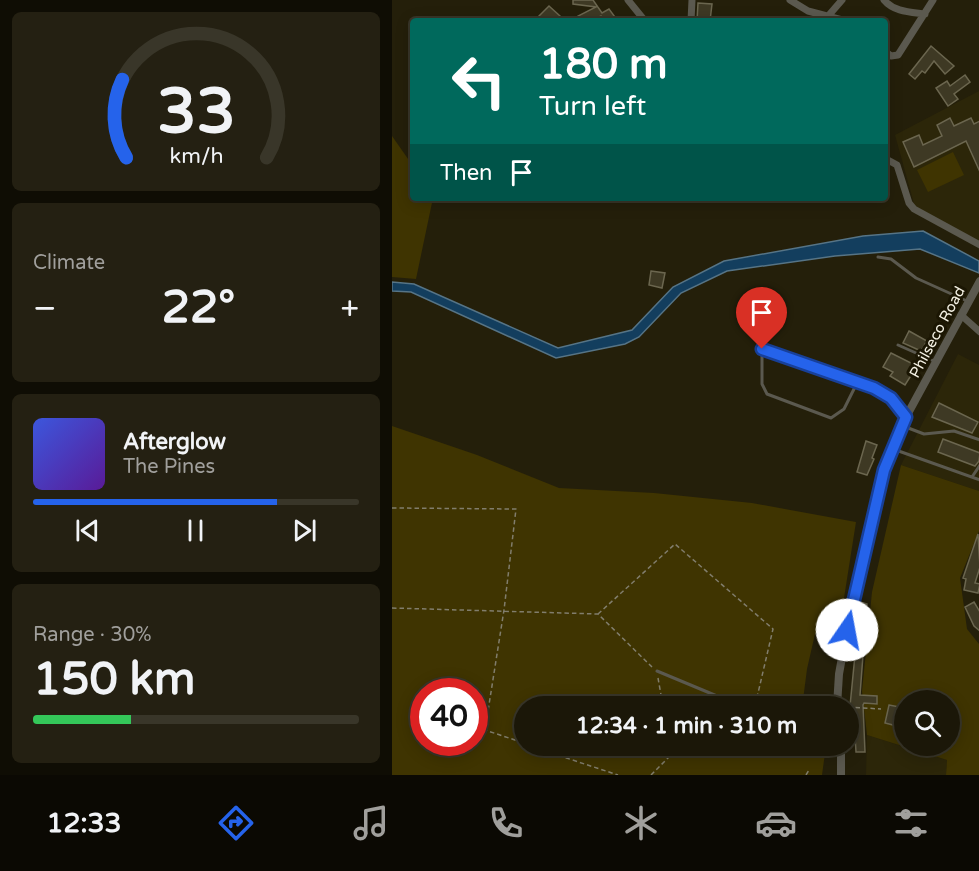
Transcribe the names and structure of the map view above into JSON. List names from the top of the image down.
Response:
{
  "streets": {
    "street": ["Philseco Road"]
  },
  "page": {
    "turn": ["180 m", "Turn left"],
    "then": "Then",
    "tile": [
      "Climate",
      ["Range · 30%", "150 km"]
    ],
    "heat": ["−", "22°", "+"],
    "song": ["Afterglow", "The Pines"],
    "limit": "40",
    "trip": "12:34 · 1 min · 310 m",
    "tabs": "12:33",
    "gauge": ["33", "km/h"]
  }
}
